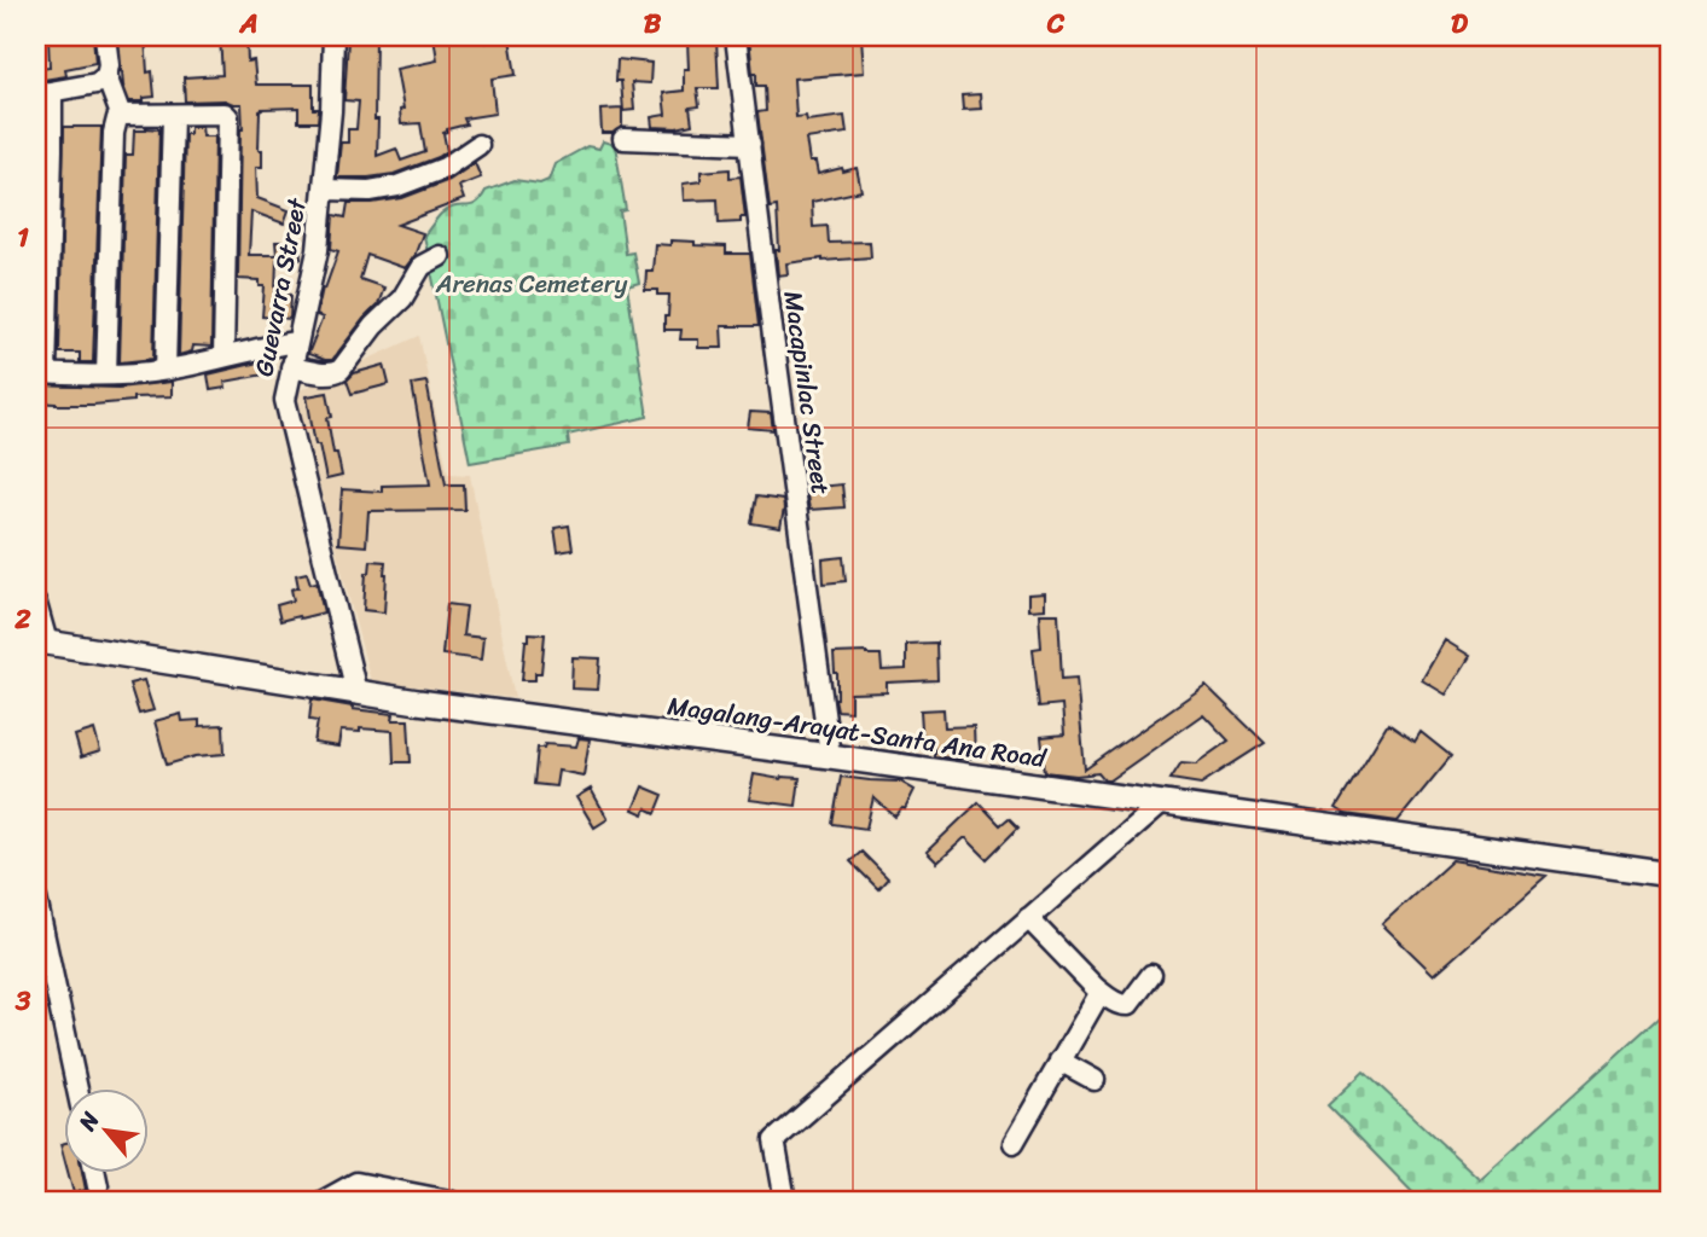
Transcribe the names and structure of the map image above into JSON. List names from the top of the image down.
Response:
{
  "streets": {
    "main road": ["Magalang-Arayat-Santa Ana Road"],
    "street": ["Guevarra Street", "Macapinlac Street"]
  },
  "crossings": [
    ["Guevarra Street", "Magalang-Arayat-Santa Ana Road"],
    ["Macapinlac Street", "Magalang-Arayat-Santa Ana Road"]
  ],
  "parks": ["Arenas Cemetery"],
  "north": "top left",
  "grid": {
    "columns": [
      "A",
      "B",
      "C",
      "D"
    ],
    "rows": ["1", "2", "3"]
  }
}
